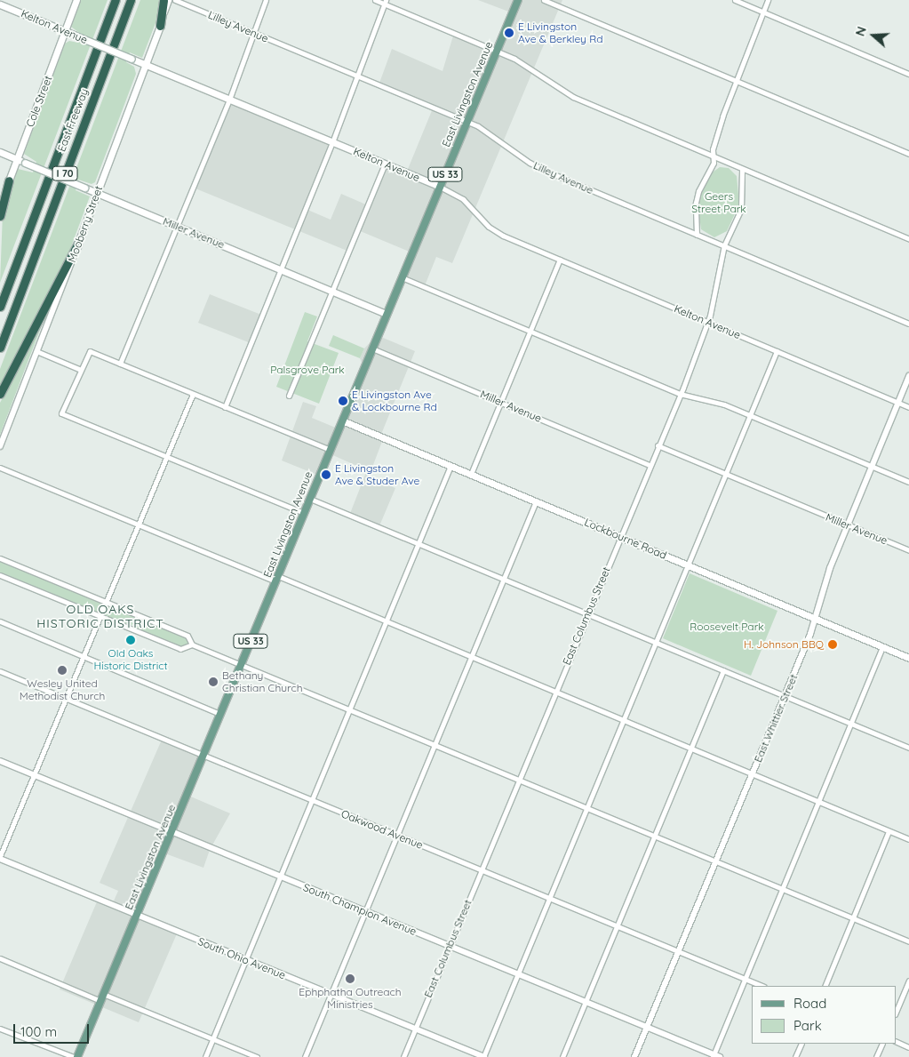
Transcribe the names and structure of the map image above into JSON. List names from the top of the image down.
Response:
{
  "streets": {
    "highway": ["East Freeway", "I 70"],
    "main road": [
      "Kelton Avenue",
      "East Livingston Avenue",
      "Cole Street",
      "US 33",
      "Mooberry Street",
      "Miller Avenue",
      "Lockbourne Road"
    ],
    "street": [
      "Lilley Avenue",
      "East Columbus Street",
      "East Whittier Street",
      "Oakwood Avenue",
      "South Champion Avenue",
      "South Ohio Avenue"
    ]
  },
  "crossings": [
    ["Kelton Avenue", "East Livingston Avenue"],
    ["Kelton Avenue", "Cole Street"],
    ["Kelton Avenue", "Mooberry Street"],
    ["Kelton Avenue", "East Columbus Street"],
    ["Kelton Avenue", "East Whittier Street"],
    ["Lilley Avenue", "East Livingston Avenue"],
    ["Lilley Avenue", "East Columbus Street"],
    ["East Livingston Avenue", "Miller Avenue"],
    ["East Livingston Avenue", "Lockbourne Road"],
    ["East Livingston Avenue", "Oakwood Avenue"],
    ["East Livingston Avenue", "South Champion Avenue"],
    ["East Livingston Avenue", "South Ohio Avenue"],
    ["Cole Street", "Miller Avenue"],
    ["Mooberry Street", "Miller Avenue"],
    ["Miller Avenue", "East Columbus Street"],
    ["Miller Avenue", "East Whittier Street"],
    ["Lockbourne Road", "East Columbus Street"],
    ["Lockbourne Road", "East Whittier Street"],
    ["East Columbus Street", "Oakwood Avenue"],
    ["East Columbus Street", "South Champion Avenue"],
    ["East Columbus Street", "South Ohio Avenue"],
    ["East Whittier Street", "Oakwood Avenue"],
    ["East Whittier Street", "South Champion Avenue"]
  ],
  "districts": ["OLD OAKS HISTORIC DISTRICT"],
  "parks": ["Geers Street Park", "Palsgrove Park", "Roosevelt Park"],
  "places": [
    "E Livingston Ave & Berkley Rd",
    "E Livingston Ave & Lockbourne Rd",
    "E Livingston Ave & Studer Ave",
    "Old Oaks Historic District",
    "H. Johnson BBQ",
    "Wesley United Methodist Church",
    "Bethany Christian Church",
    "Ephphatha Outreach Ministries"
  ],
  "legend": ["Road", "Park"],
  "scale_bar": "100 m",
  "north": "left"
}
